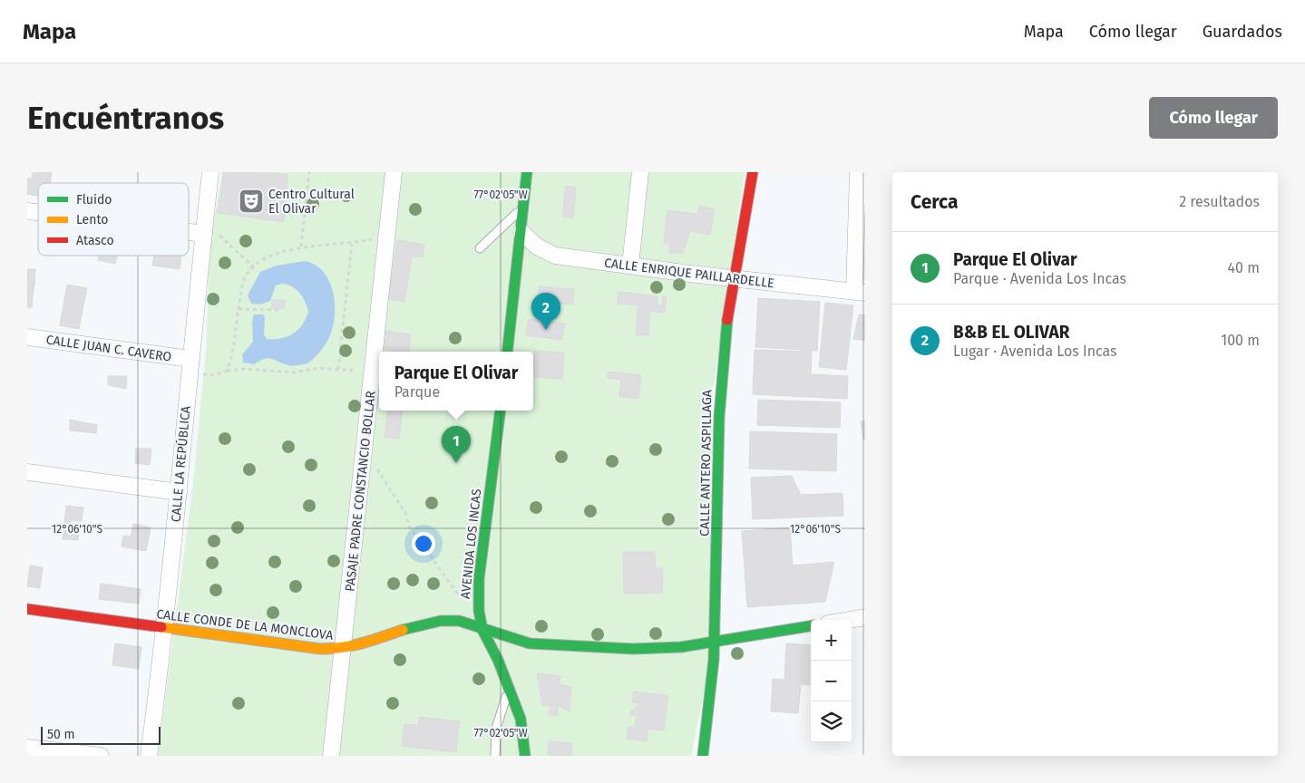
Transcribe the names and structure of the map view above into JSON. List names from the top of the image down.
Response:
{
  "streets": {
    "street": [
      "CALLE ENRIQUE PAILLARDELLE",
      "CALLE JUAN C. CAVERO",
      "CALLE ANTERO ASPILLAGA",
      "CALLE LA REPÚBLICA",
      "PASAJE PADRE CONSTANCIO BOLLAR",
      "AVENIDA LOS INCAS",
      "CALLE CONDE DE LA MONCLOVA"
    ]
  },
  "crossings": [
    ["CALLE ENRIQUE PAILLARDELLE", "CALLE ANTERO ASPILLAGA"],
    ["CALLE JUAN C. CAVERO", "CALLE LA REPÚBLICA"],
    ["CALLE ANTERO ASPILLAGA", "CALLE CONDE DE LA MONCLOVA"],
    ["CALLE LA REPÚBLICA", "CALLE CONDE DE LA MONCLOVA"],
    ["PASAJE PADRE CONSTANCIO BOLLAR", "CALLE CONDE DE LA MONCLOVA"],
    ["AVENIDA LOS INCAS", "CALLE CONDE DE LA MONCLOVA"]
  ],
  "places": {
    "theatre": ["Centro Cultural El Olivar"]
  },
  "legend": ["Fluido", "Lento", "Atasco"],
  "scale_bar": "50 m",
  "page": {
    "header": "Mapa",
    "nav": ["Mapa", "Cómo llegar", "Guardados"],
    "buttons": "Cómo llegar",
    "title": "Encuéntranos",
    "heading": ["Cerca", "2 resultados"],
    "list": [
      {
        "mark": "1",
        "name": "Parque El Olivar",
        "note": "Parque · Avenida Los Incas",
        "value": "40 m"
      },
      {
        "mark": "2",
        "name": "B&B EL OLIVAR",
        "note": "Lugar · Avenida Los Incas",
        "value": "100 m"
      }
    ],
    "pins": ["2", "1"],
    "popup": ["Parque El Olivar", "Parque"],
    "map_buttons": ["+", "−"],
    "scale": "50 m"
  },
  "coordinates": ["77°02'05\"W", "12°06'10\"S"]
}
